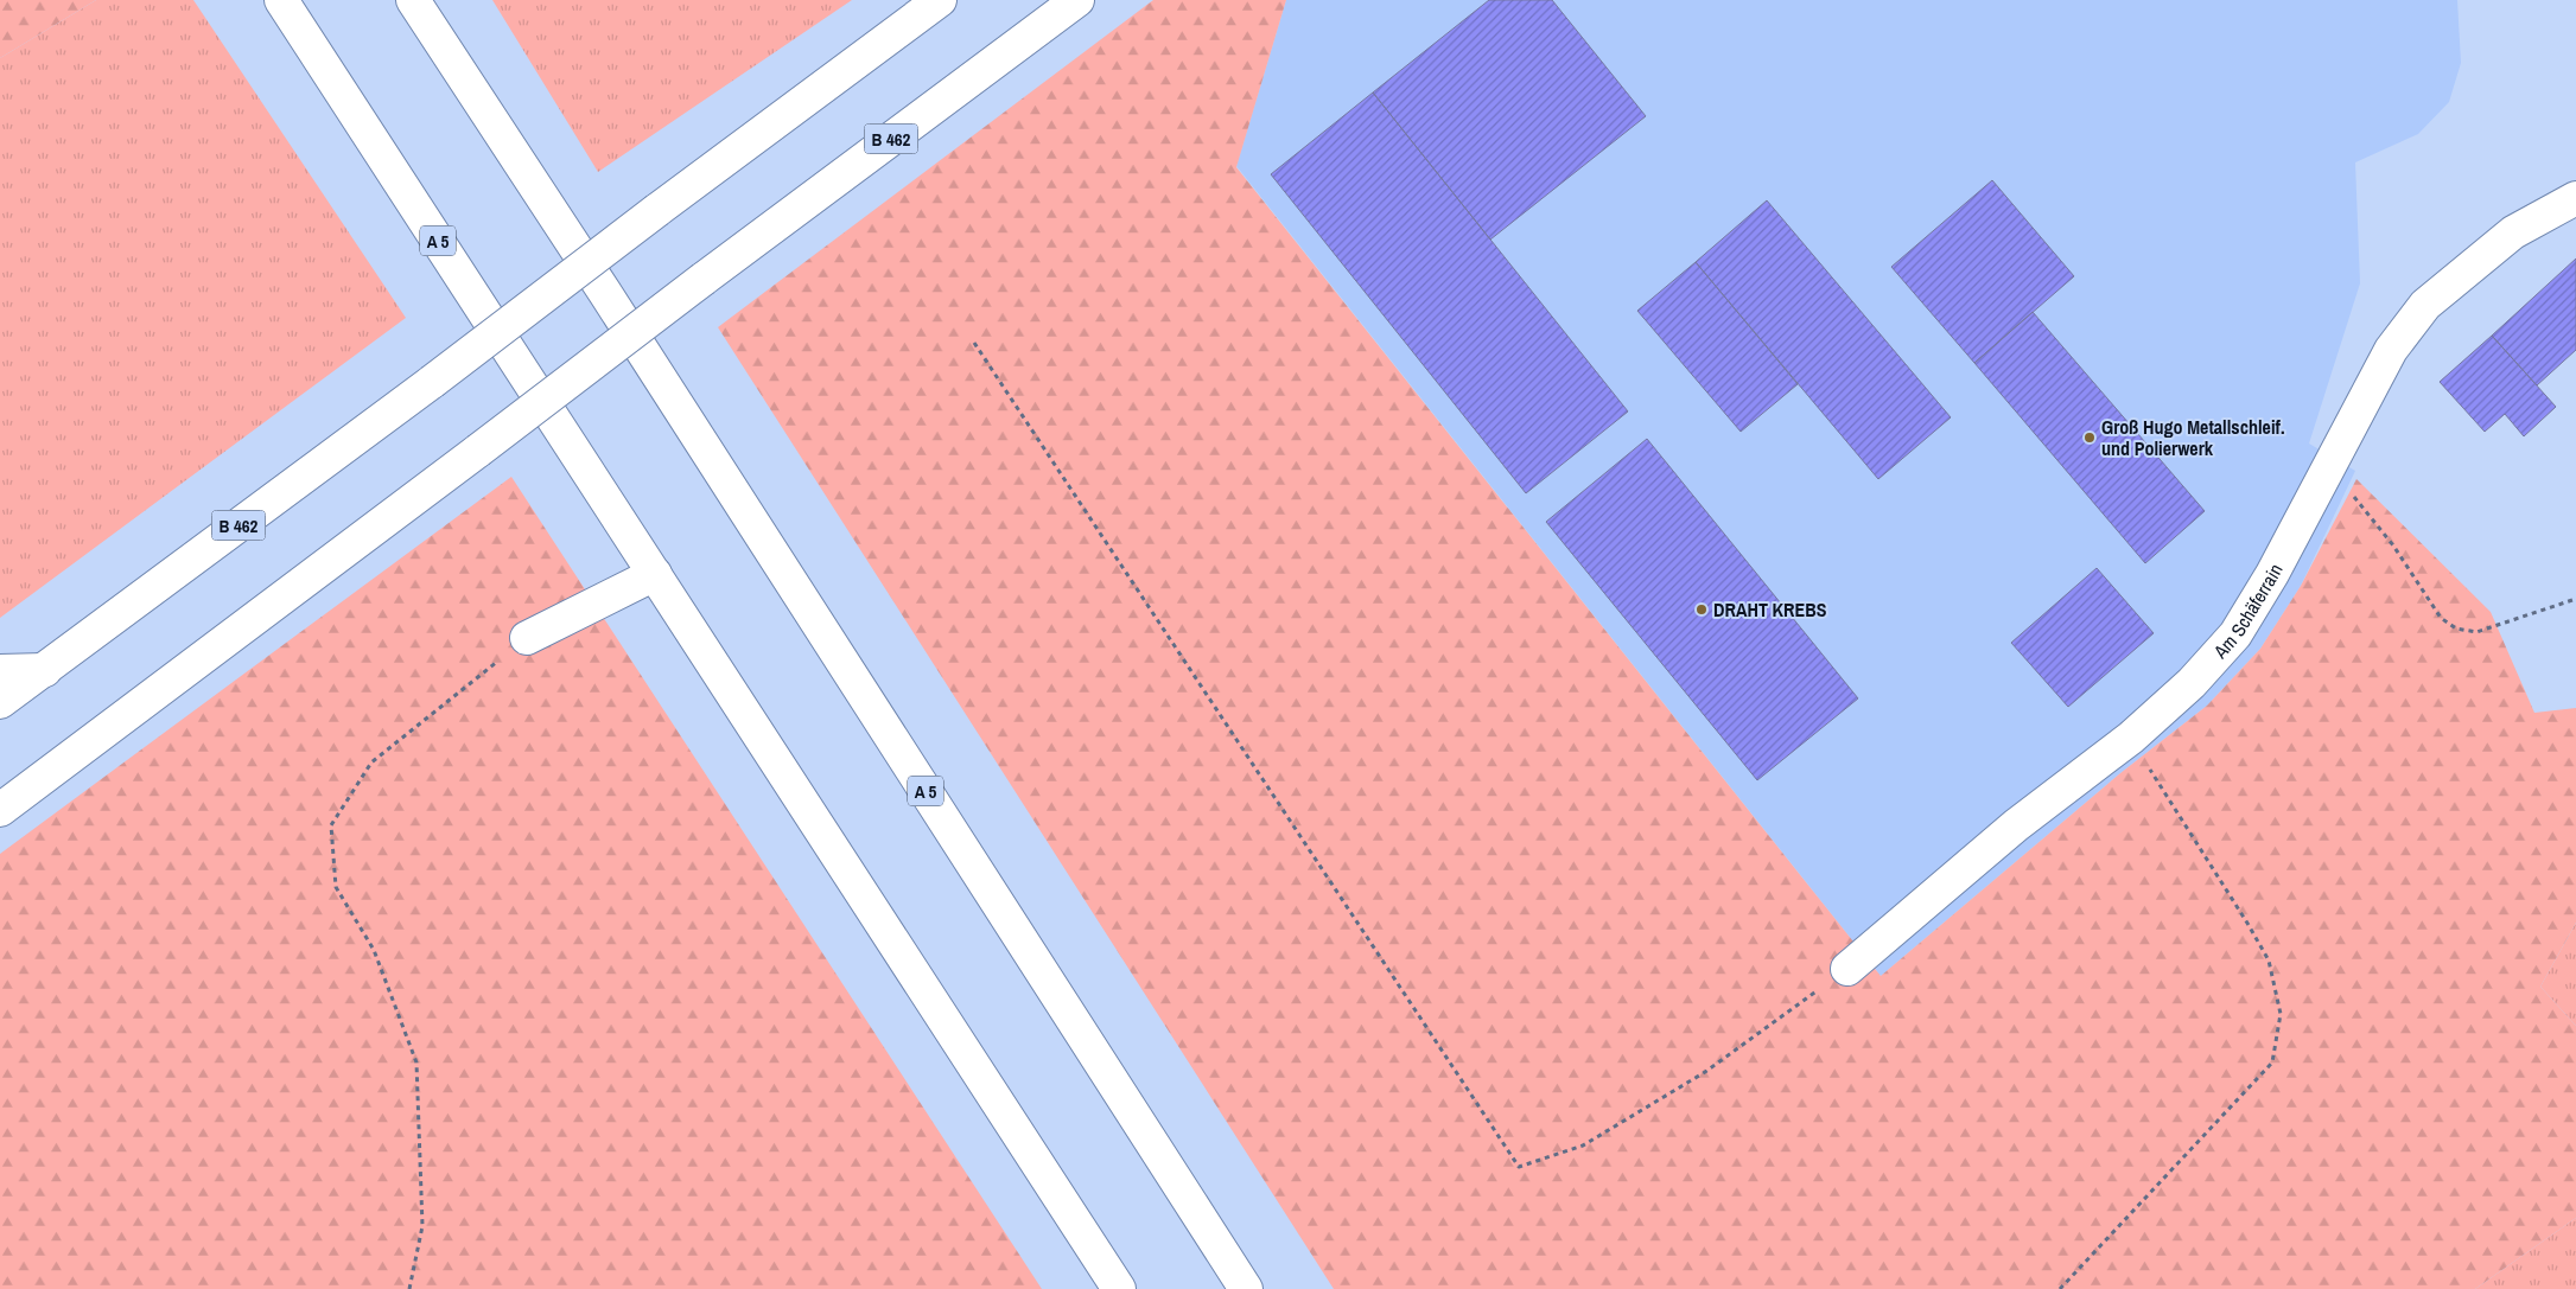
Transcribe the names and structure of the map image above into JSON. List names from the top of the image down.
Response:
{
  "streets": {
    "main road": ["B 462", "A 5", "Am Schäferrain"]
  },
  "places": ["Groß Hugo Metallschleif. und Polierwerk", "DRAHT KREBS"]
}
